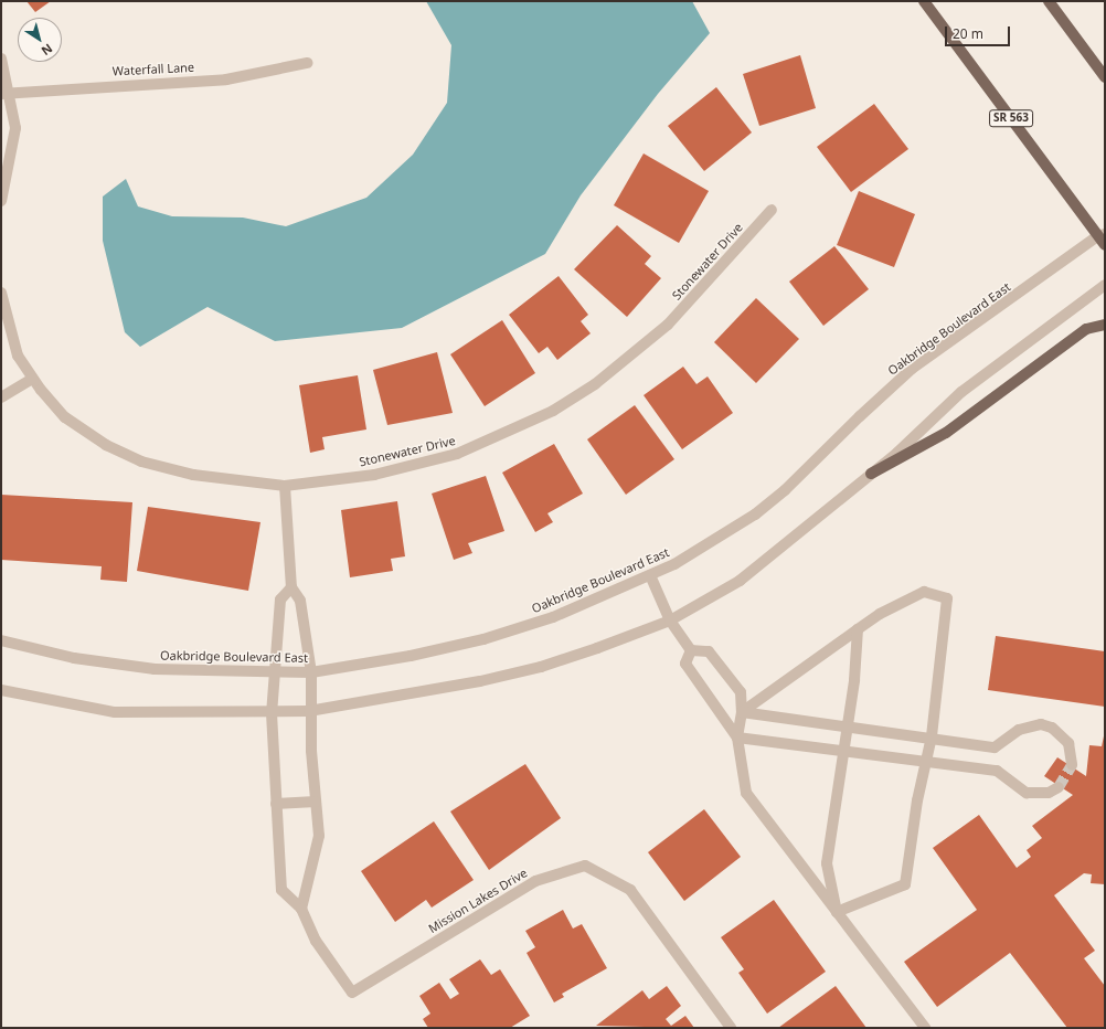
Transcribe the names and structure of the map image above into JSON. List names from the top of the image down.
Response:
{
  "streets": {
    "main road": ["SR 563"],
    "street": [
      "Waterfall Lane",
      "Stonewater Drive",
      "Oakbridge Boulevard East",
      "Mission Lakes Drive"
    ]
  },
  "crossings": [
    ["SR 563", "Oakbridge Boulevard East"],
    ["Oakbridge Boulevard East", "Mission Lakes Drive"]
  ],
  "scale_bar": "20 m",
  "north": "bottom right"
}
